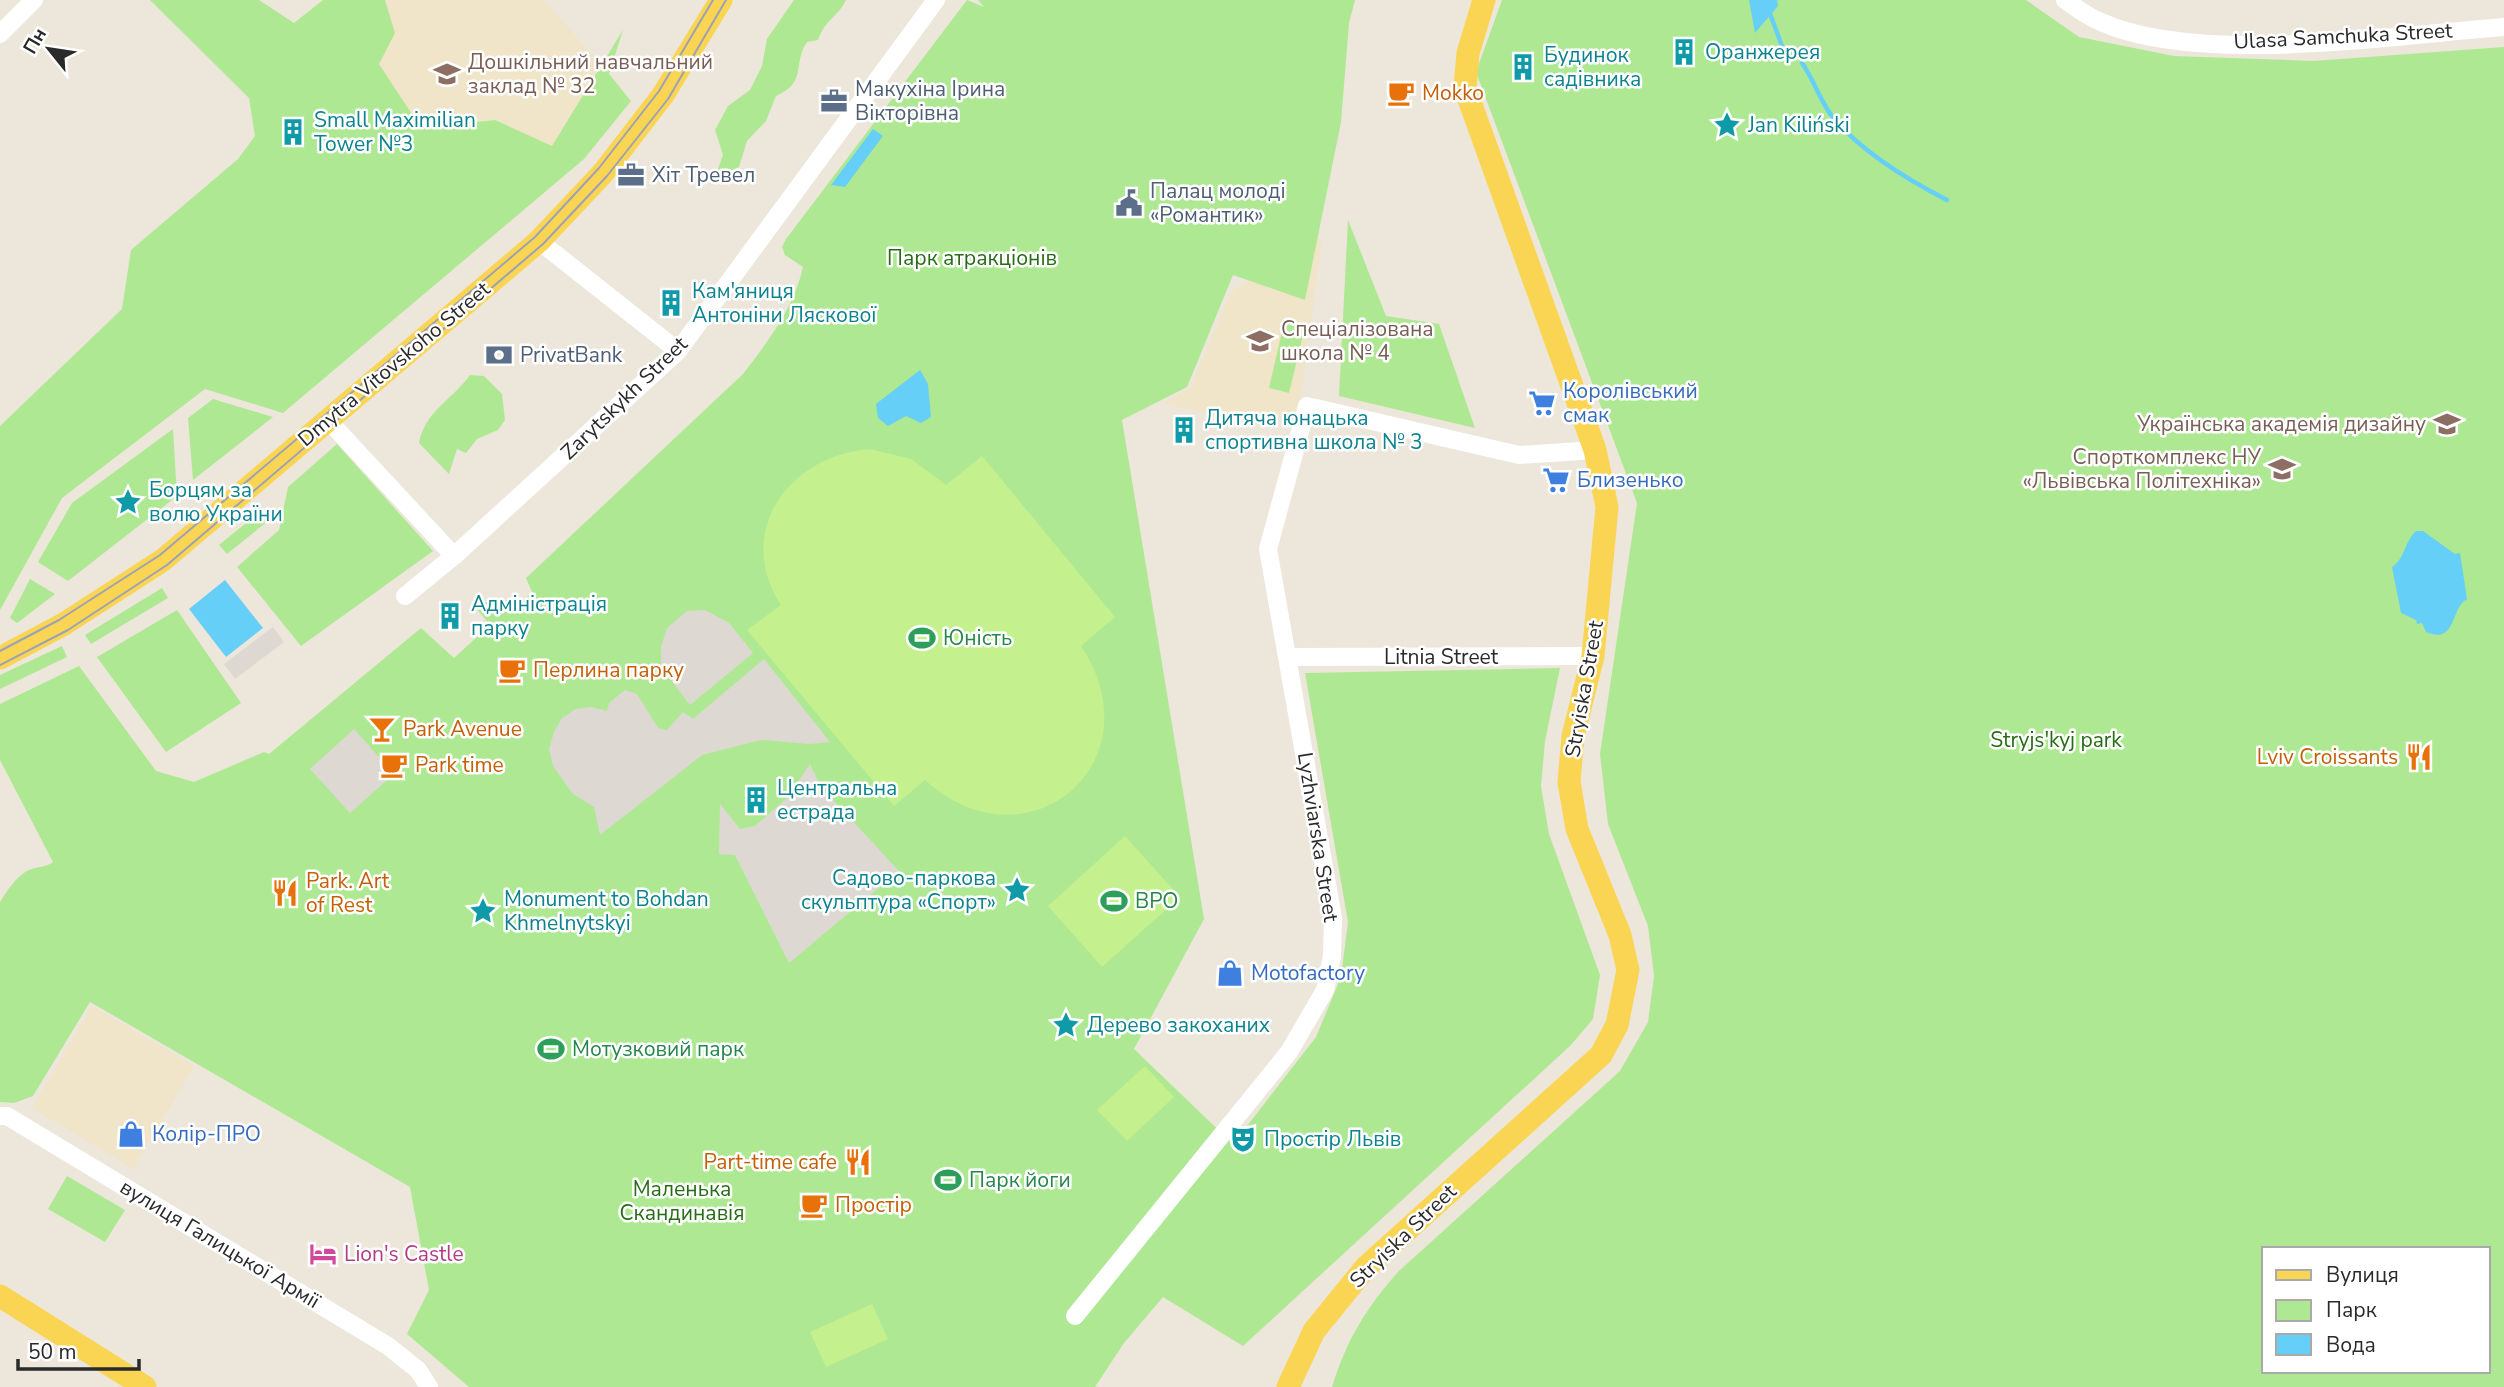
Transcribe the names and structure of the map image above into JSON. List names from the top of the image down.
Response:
{
  "streets": {
    "main road": ["Dmytra Vitovskoho Street", "Stryiska Street"],
    "street": [
      "Ulasa Samchuka Street",
      "Zarytskykh Street",
      "Litnia Street",
      "Lyzhviarska Street",
      "вулиця Галицької Армії"
    ]
  },
  "crossings": [
    ["Litnia Street", "Stryiska Street"],
    ["Litnia Street", "Lyzhviarska Street"],
    ["Stryiska Street", "Lyzhviarska Street"]
  ],
  "parks": ["Парк атракціонів", "Stryjs'kyj park", "Маленька Скандинавія"],
  "places": {
    "building": [
      "Оранжерея",
      "Будинок садівника",
      "Small Maximilian Tower №3",
      "Кам'яниця Антоніни Ляскової",
      "Дитяча юнацька спортивна школа № 3",
      "Адміністрація парку",
      "Центральна естрада"
    ],
    "school or university": [
      "Дошкільний навчальний заклад № 32",
      "Спеціалізована школа № 4",
      "Українська академія дизайну",
      "Спорткомплекс НУ «Львівська Політехніка»"
    ],
    "cafe": [
      "Mokko",
      "Перлина парку",
      "Park time",
      "Простір"
    ],
    "office": ["Макухіна Ірина Вікторівна", "Хіт Тревел"],
    "place": [
      "Jan Kiliński",
      "Борцям за волю України",
      "Садово-паркова скульптура «Спорт»",
      "Monument to Bohdan Khmelnytskyi",
      "Дерево закоханих"
    ],
    "public building": ["Палац молоді «Романтик»"],
    "bank": ["PrivatBank"],
    "supermarket": ["Королівський смак", "Близенько"],
    "sports": [
      "Юність",
      "ВРО",
      "Мотузковий парк",
      "Парк йоги"
    ],
    "bar": ["Park Avenue"],
    "restaurant": ["Lviv Croissants", "Park. Art of Rest", "Part-time cafe"],
    "shop": ["Motofactory", "Колір-ПРО"],
    "theatre": ["Простір Львів"],
    "hotel": ["Lion's Castle"]
  },
  "legend": ["Вулиця", "Парк", "Вода"],
  "scale_bar": "50 m",
  "north": "top left"
}
